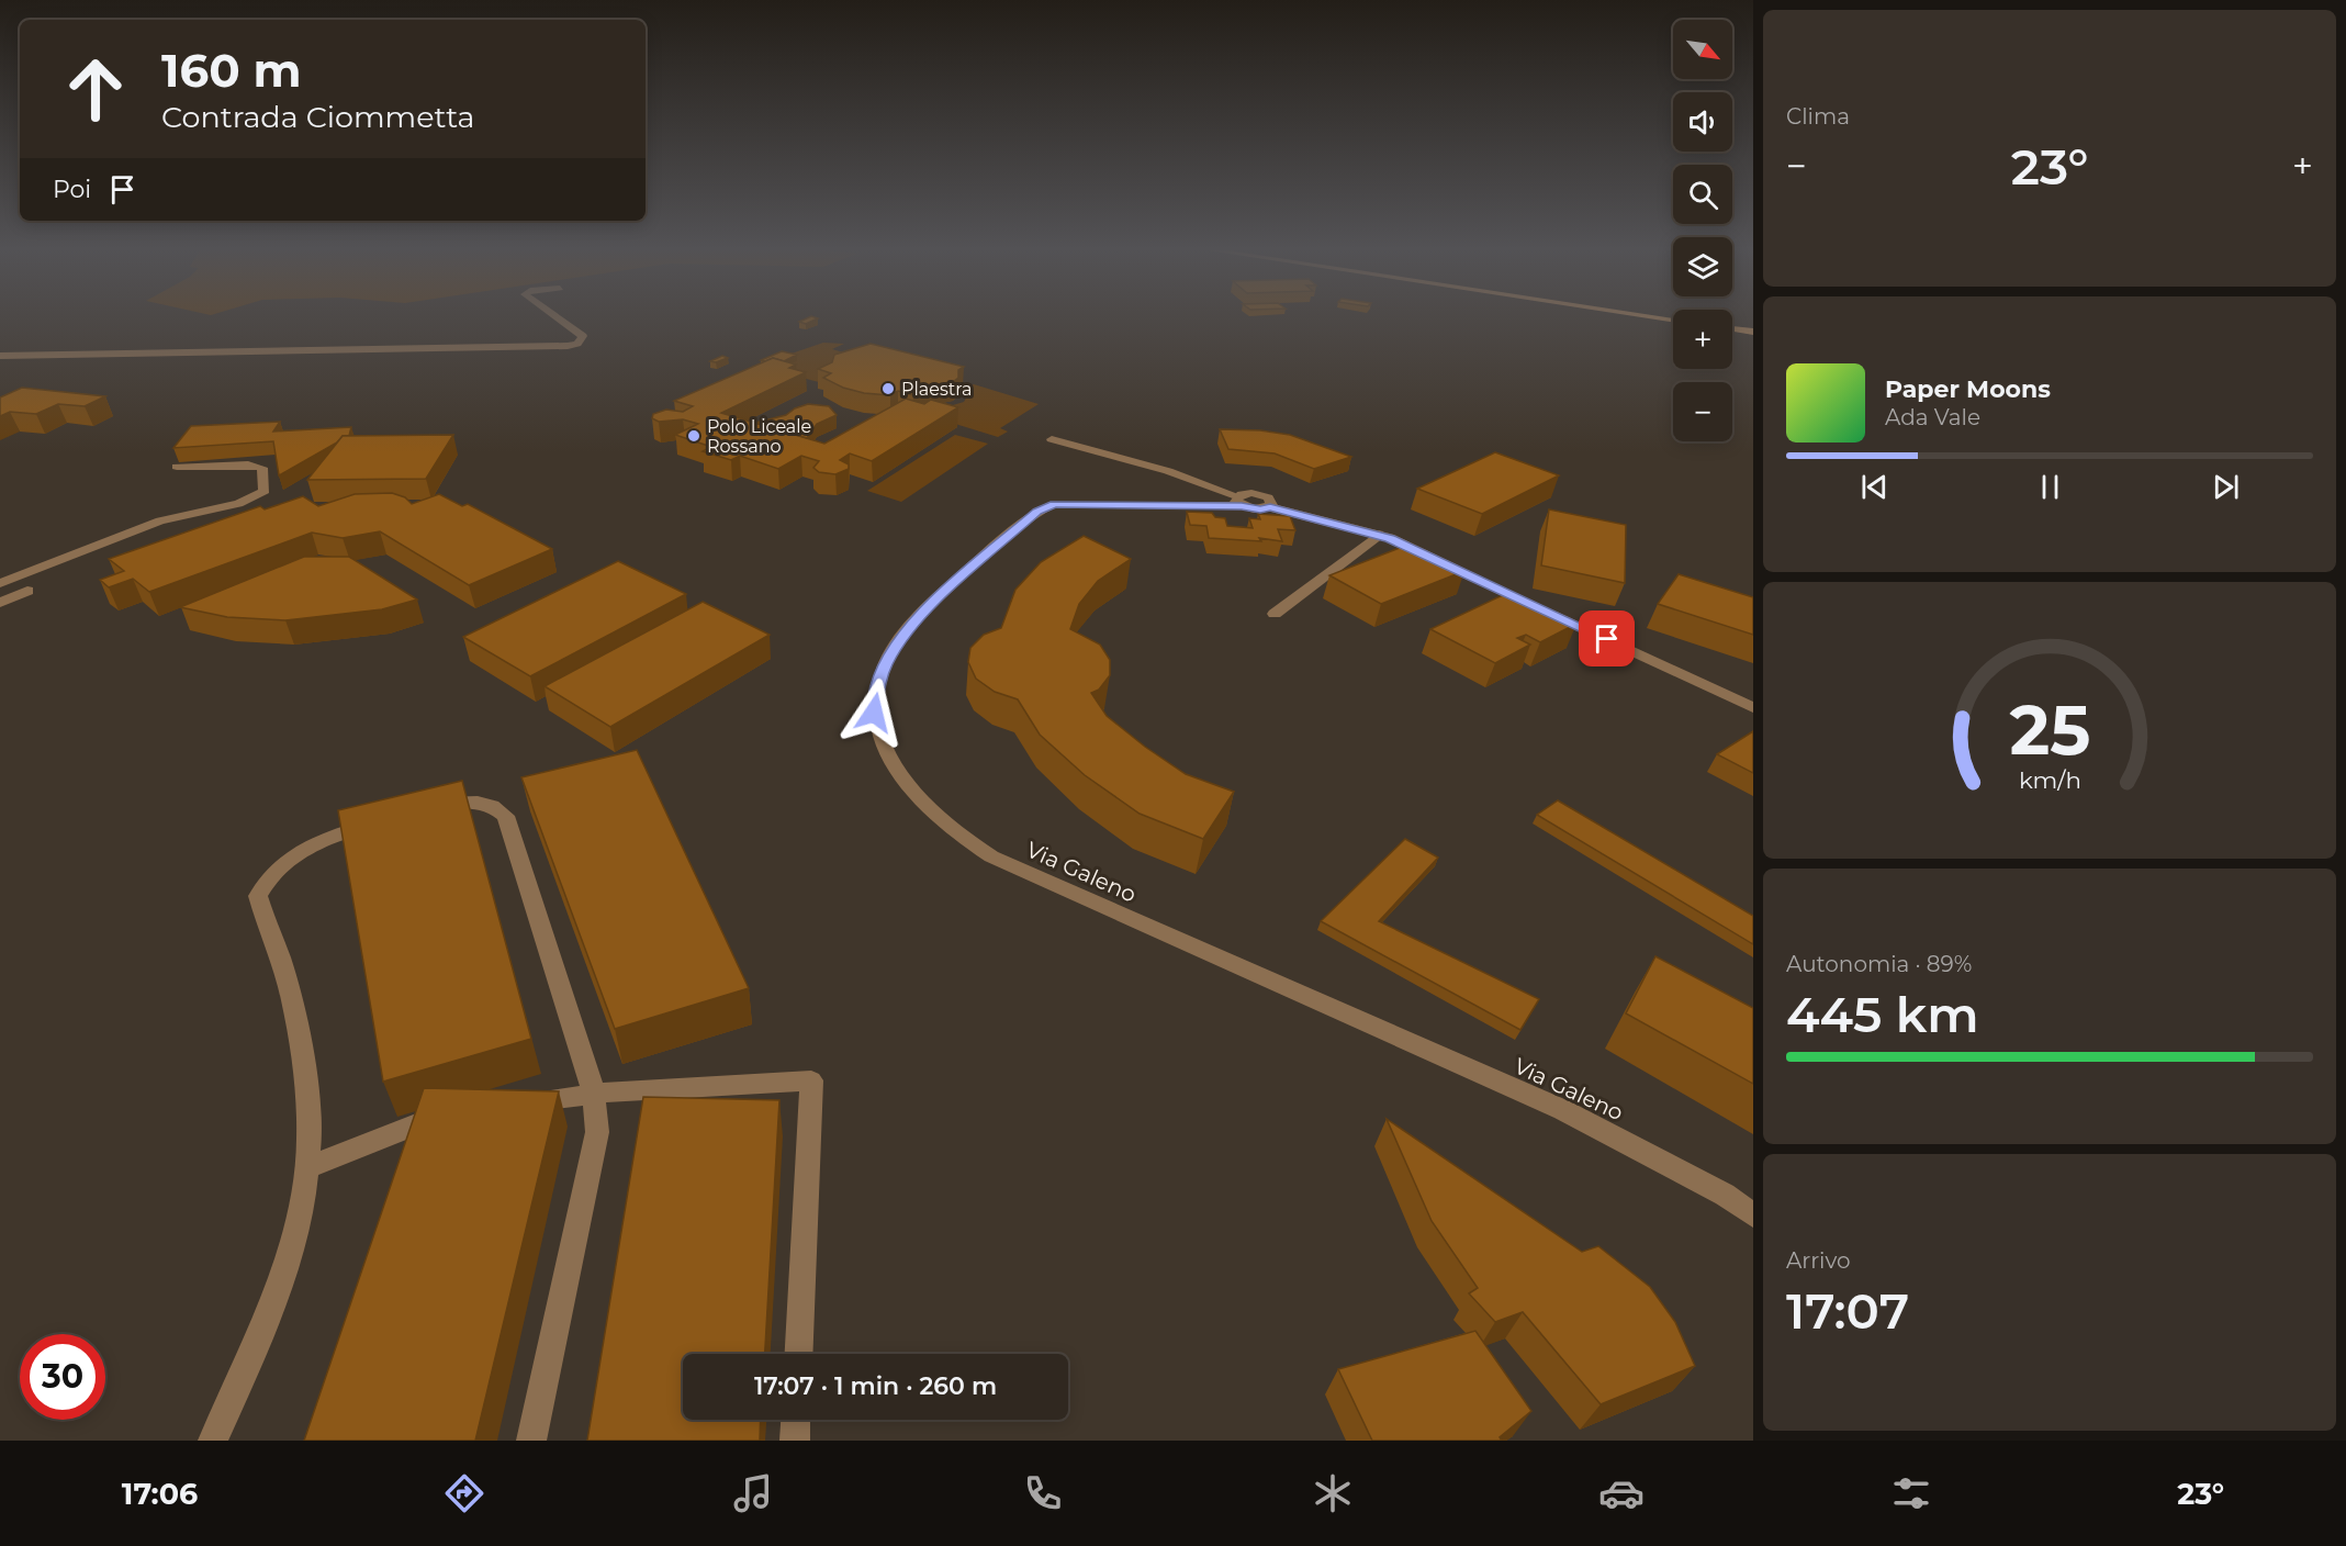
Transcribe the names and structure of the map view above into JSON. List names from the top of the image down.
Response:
{
  "streets": {
    "street": ["Via Galeno"]
  },
  "places": ["Plaestra", "Polo Liceale Rossano"],
  "north": "bottom right",
  "page": {
    "tile": [
      "Clima",
      ["Autonomia · 89%", "445 km"],
      ["Arrivo", "17:07"]
    ],
    "map_buttons": ["+", "−"],
    "turn": ["160 m", "Contrada Ciommetta"],
    "heat": ["−", "23°", "+"],
    "then": "Poi",
    "song": ["Paper Moons", "Ada Vale"],
    "limit": "30",
    "trip": "17:07 · 1 min · 260 m",
    "tabs": ["17:06", "23°"],
    "gauge": ["25", "km/h"]
  }
}
